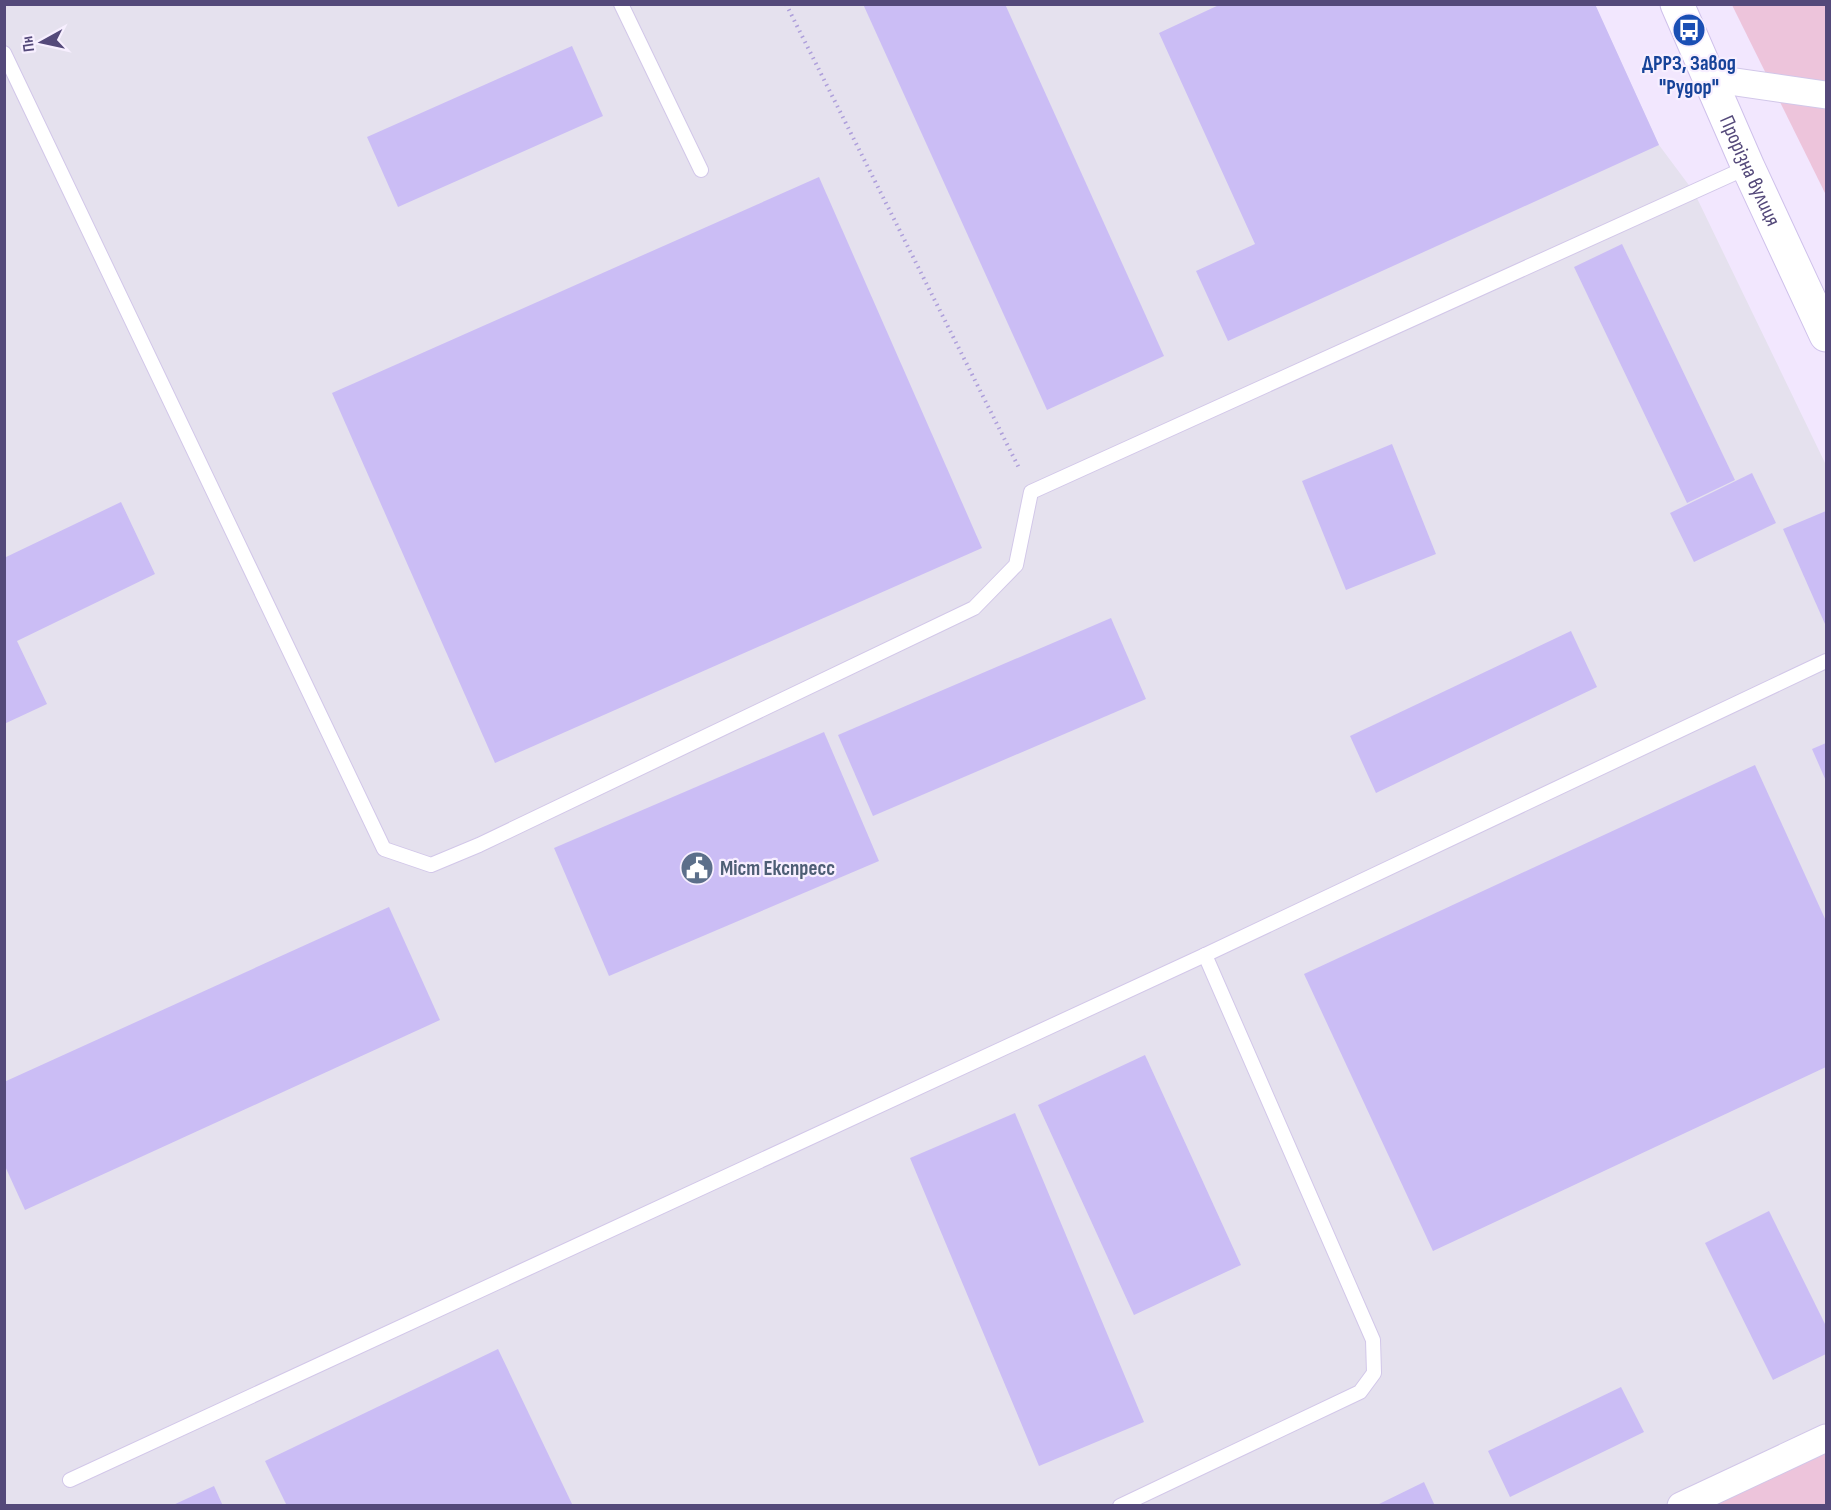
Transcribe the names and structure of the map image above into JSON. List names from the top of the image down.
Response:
{
  "streets": {
    "street": ["Прорізна вулиця"]
  },
  "places": {
    "bus stop": ["ДРРЗ, Завод \"Рудор\""],
    "public building": ["Міст Експресс"]
  },
  "north": "left"
}
